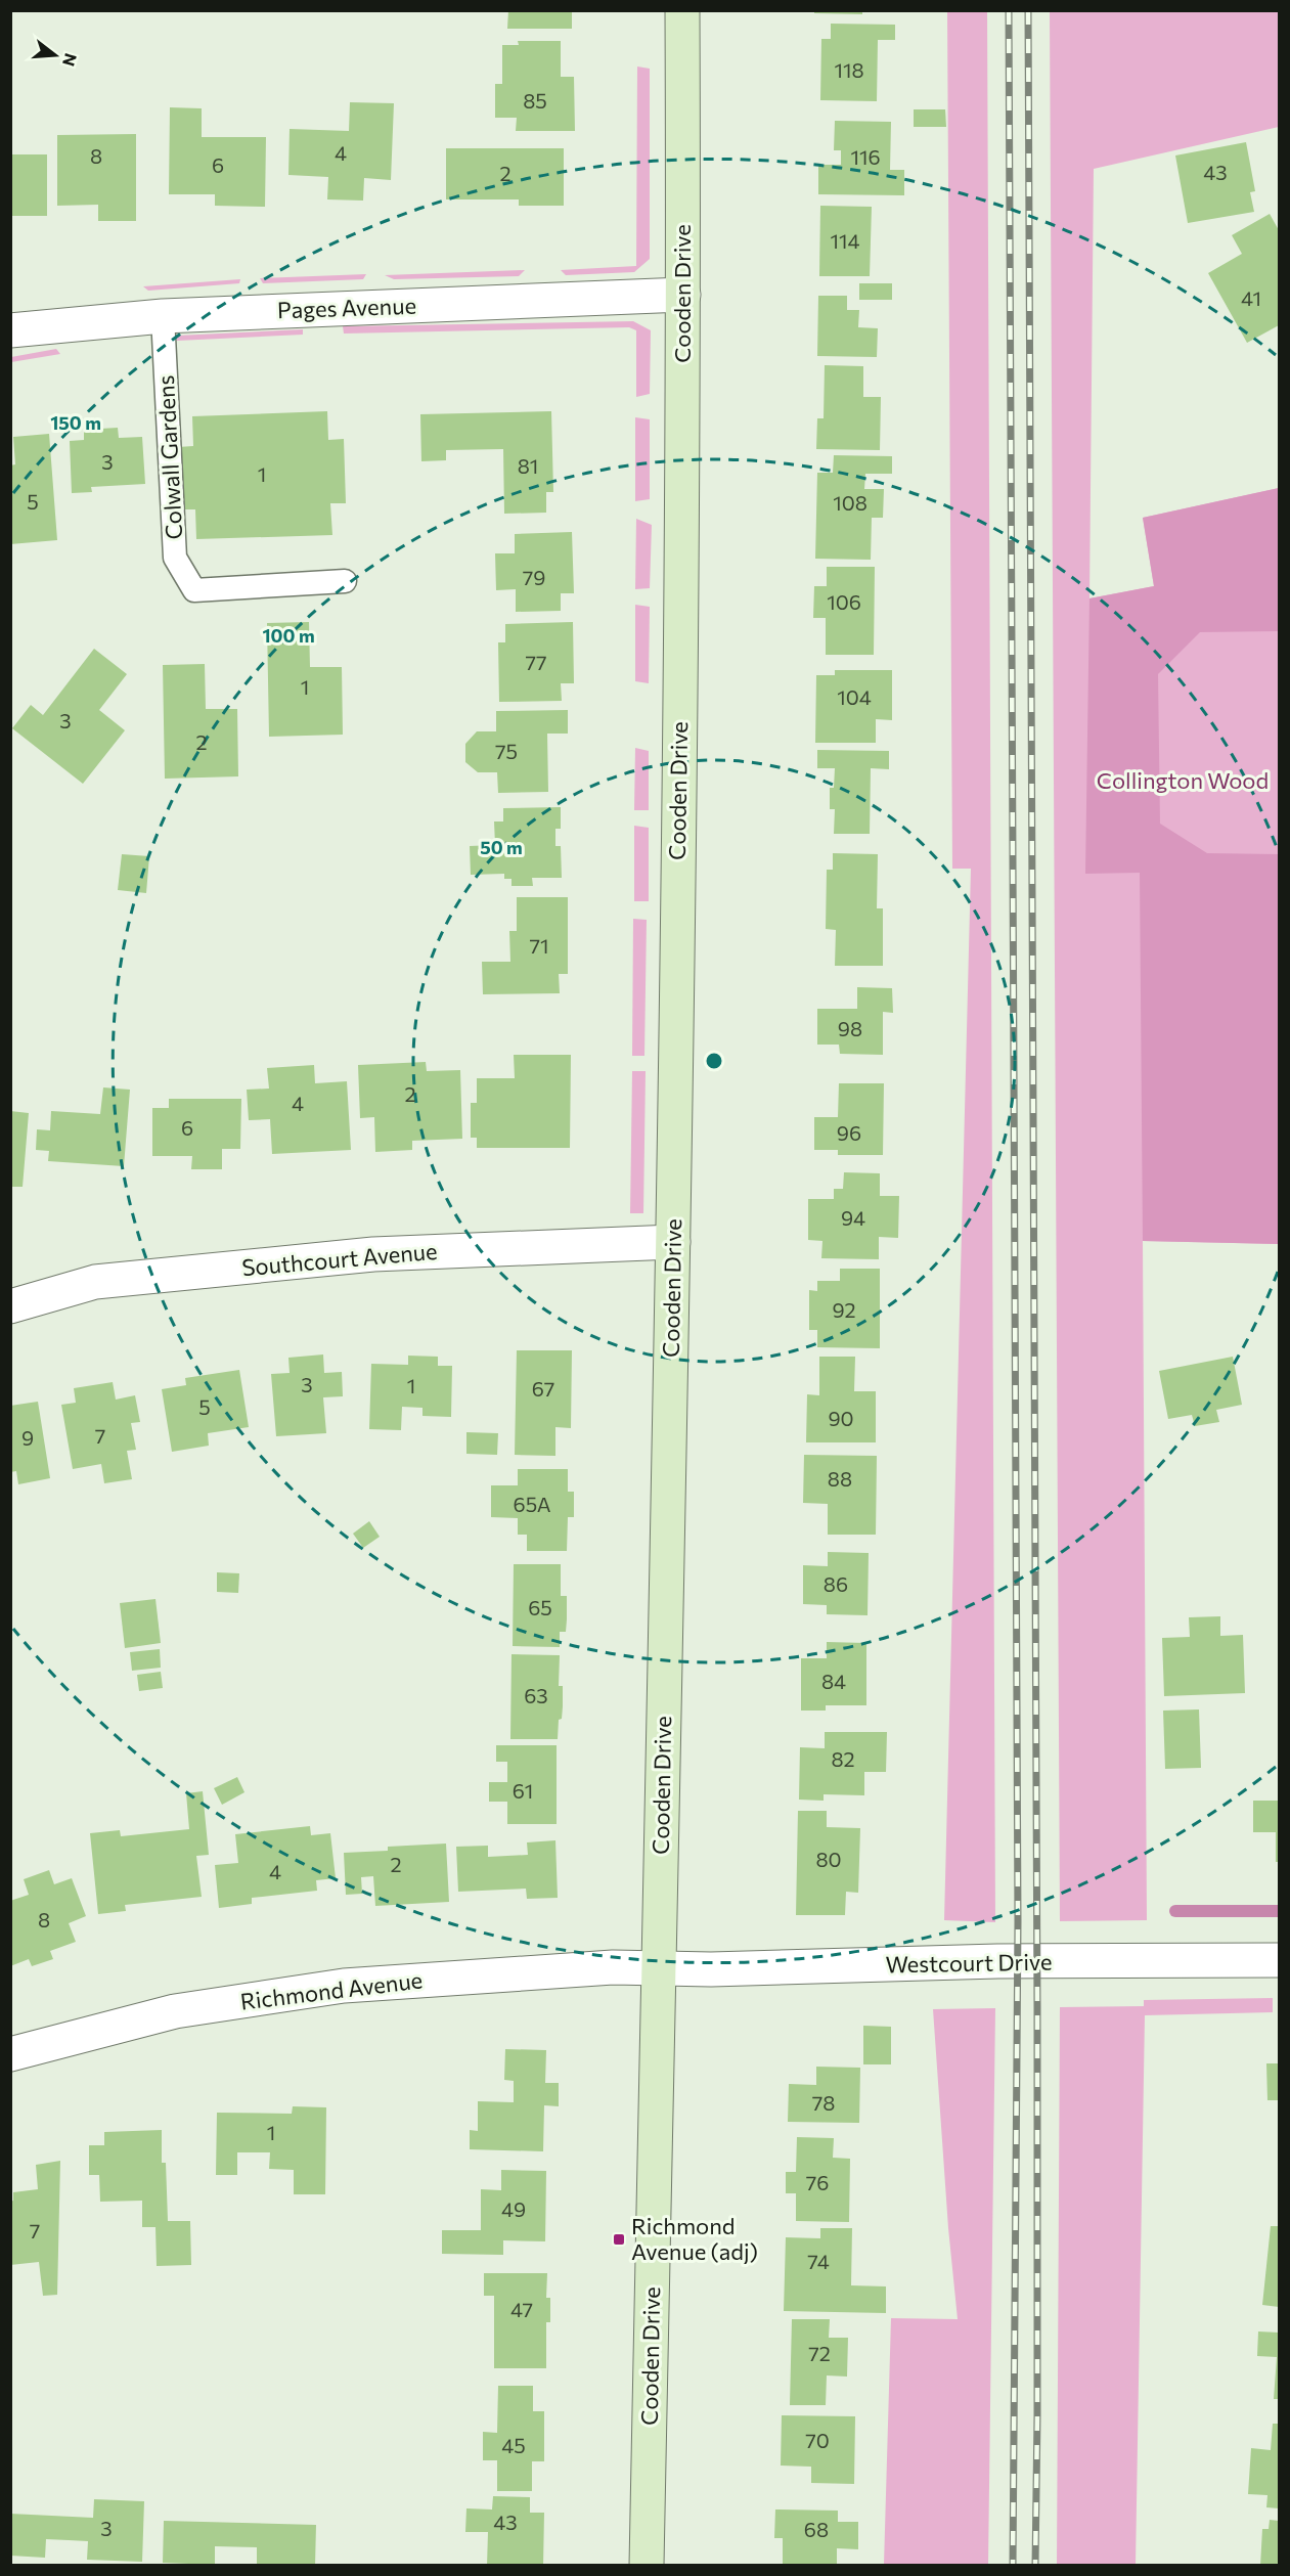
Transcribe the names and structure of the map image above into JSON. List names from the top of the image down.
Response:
{
  "streets": {
    "main road": ["Cooden Drive"],
    "street": [
      "Pages Avenue",
      "Southcourt Avenue",
      "Westcourt Drive",
      "Richmond Avenue"
    ],
    "lane": ["Colwall Gardens"]
  },
  "crossings": [
    ["Cooden Drive", "Pages Avenue"],
    ["Cooden Drive", "Southcourt Avenue"],
    ["Cooden Drive", "Westcourt Drive"],
    ["Cooden Drive", "Richmond Avenue"],
    ["Pages Avenue", "Colwall Gardens"],
    ["Westcourt Drive", "Richmond Avenue"]
  ],
  "parks": ["Collington Wood"],
  "places": {
    "transit": ["Richmond Avenue (adj)"]
  },
  "house_numbers": [
    "118",
    "85",
    "4",
    "8",
    "116",
    "6",
    "43",
    "2",
    "114",
    "41",
    "3",
    "81",
    "1",
    "5",
    "108",
    "79",
    "106",
    "77",
    "1",
    "104",
    "3",
    "2",
    "75",
    "71",
    "98",
    "2",
    "4",
    "6",
    "96",
    "94",
    "92",
    "3",
    "1",
    "67",
    "5",
    "90",
    "7",
    "9",
    "88",
    "65A",
    "86",
    "65",
    "84",
    "63",
    "82",
    "61",
    "80",
    "2",
    "4",
    "8",
    "78",
    "1",
    "76",
    "49",
    "7",
    "74",
    "47",
    "72",
    "70",
    "45",
    "43",
    "3",
    "68"
  ],
  "north": "right",
  "rings": ["150 m", "100 m", "50 m"]
}
